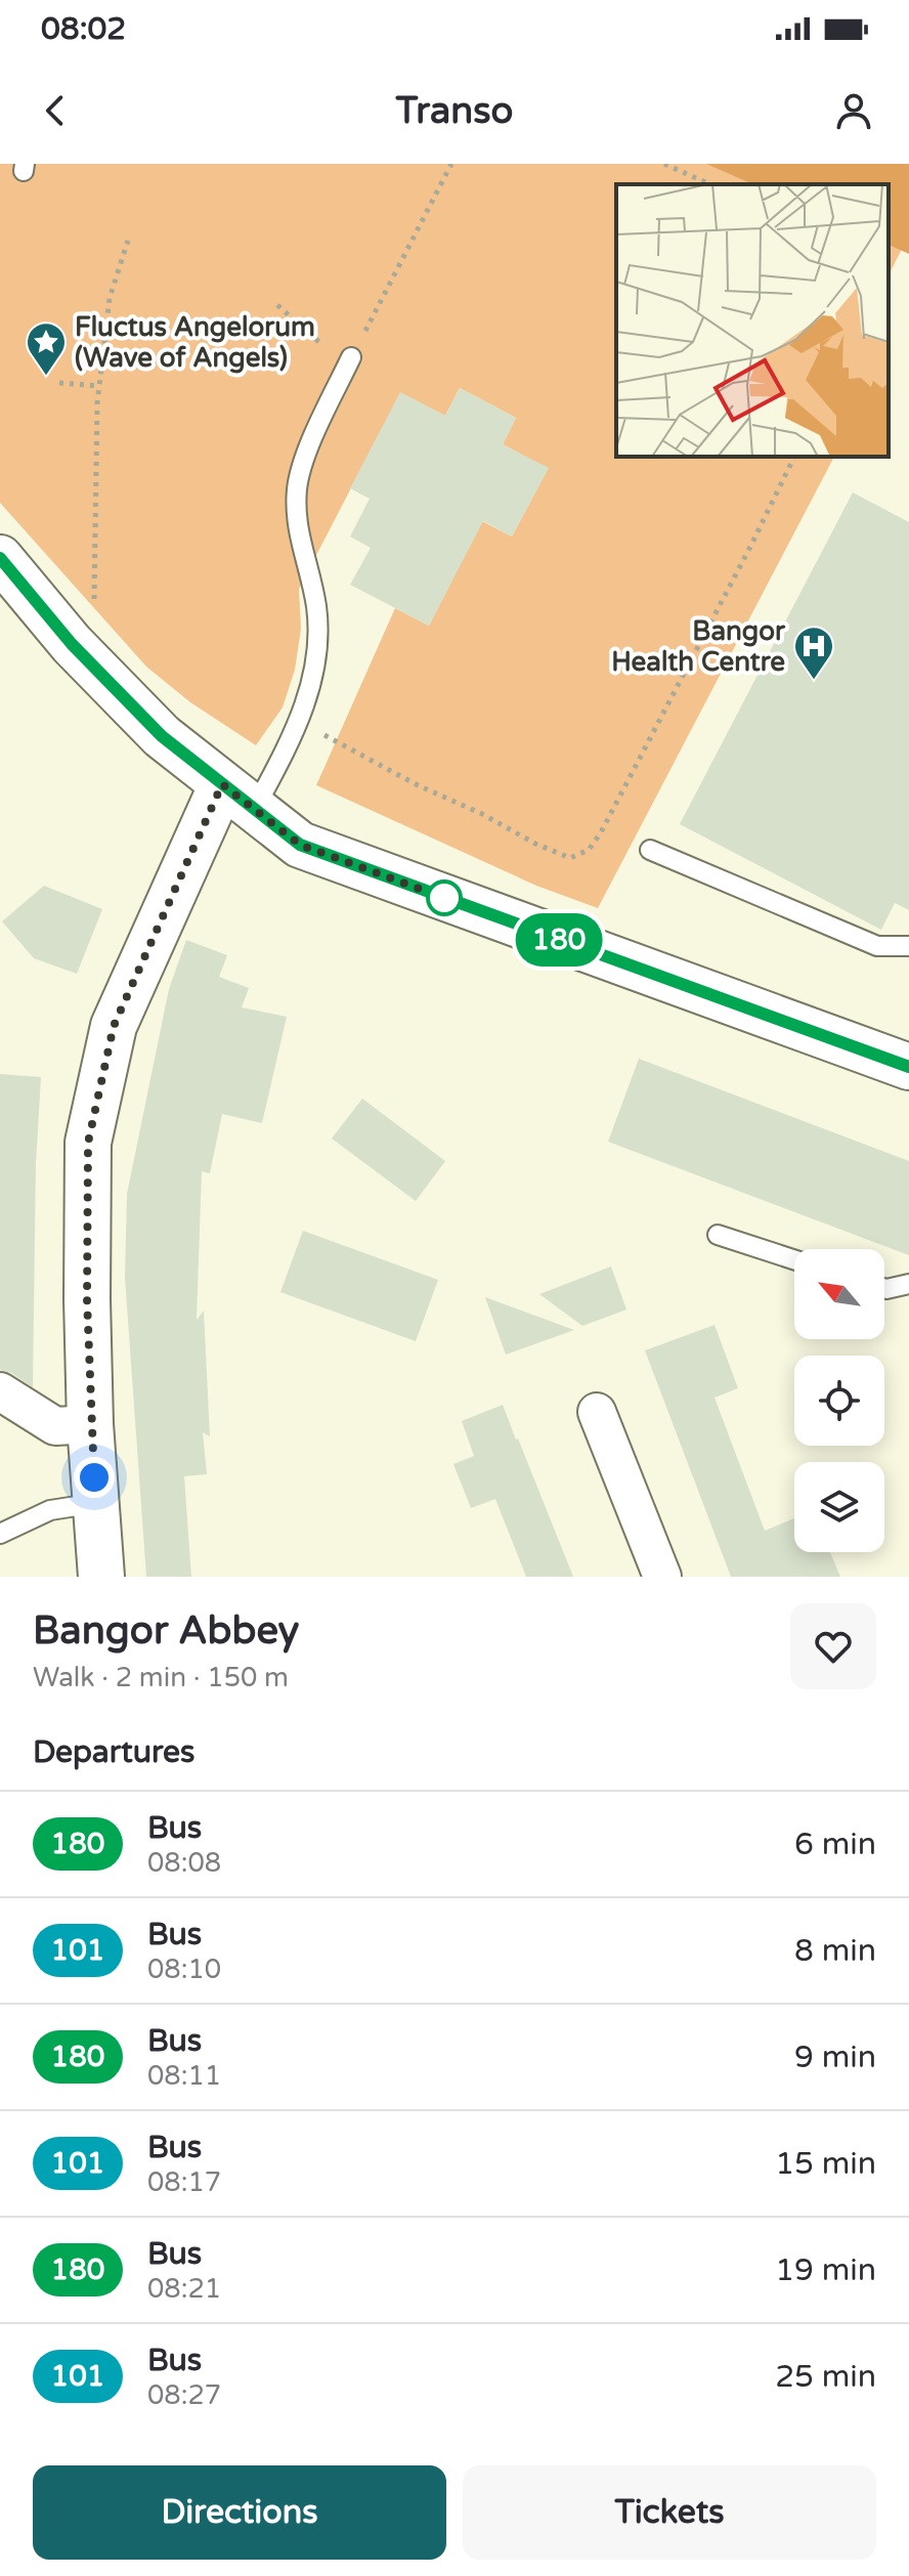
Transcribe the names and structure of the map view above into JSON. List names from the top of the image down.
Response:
{
  "places": {
    "place": ["Fluctus Angelorum (Wave of Angels)"],
    "hospital": ["Bangor Health Centre"]
  },
  "lines": ["bus line 180"],
  "north": "top left",
  "page": {
    "status": "08:02",
    "header": "Transo",
    "on_map": "180",
    "heading": [
      ["Bangor Abbey", "Walk · 2 min · 150 m"],
      "Departures"
    ],
    "list": [
      {
        "mark": "180",
        "name": "Bus",
        "note": "08:08",
        "value": "6 min"
      },
      {
        "mark": "101",
        "name": "Bus",
        "note": "08:10",
        "value": "8 min"
      },
      {
        "mark": "180",
        "name": "Bus",
        "note": "08:11",
        "value": "9 min"
      },
      {
        "mark": "101",
        "name": "Bus",
        "note": "08:17",
        "value": "15 min"
      },
      {
        "mark": "180",
        "name": "Bus",
        "note": "08:21",
        "value": "19 min"
      },
      {
        "mark": "101",
        "name": "Bus",
        "note": "08:27",
        "value": "25 min"
      }
    ],
    "buttons": ["Directions", "Tickets"]
  }
}
